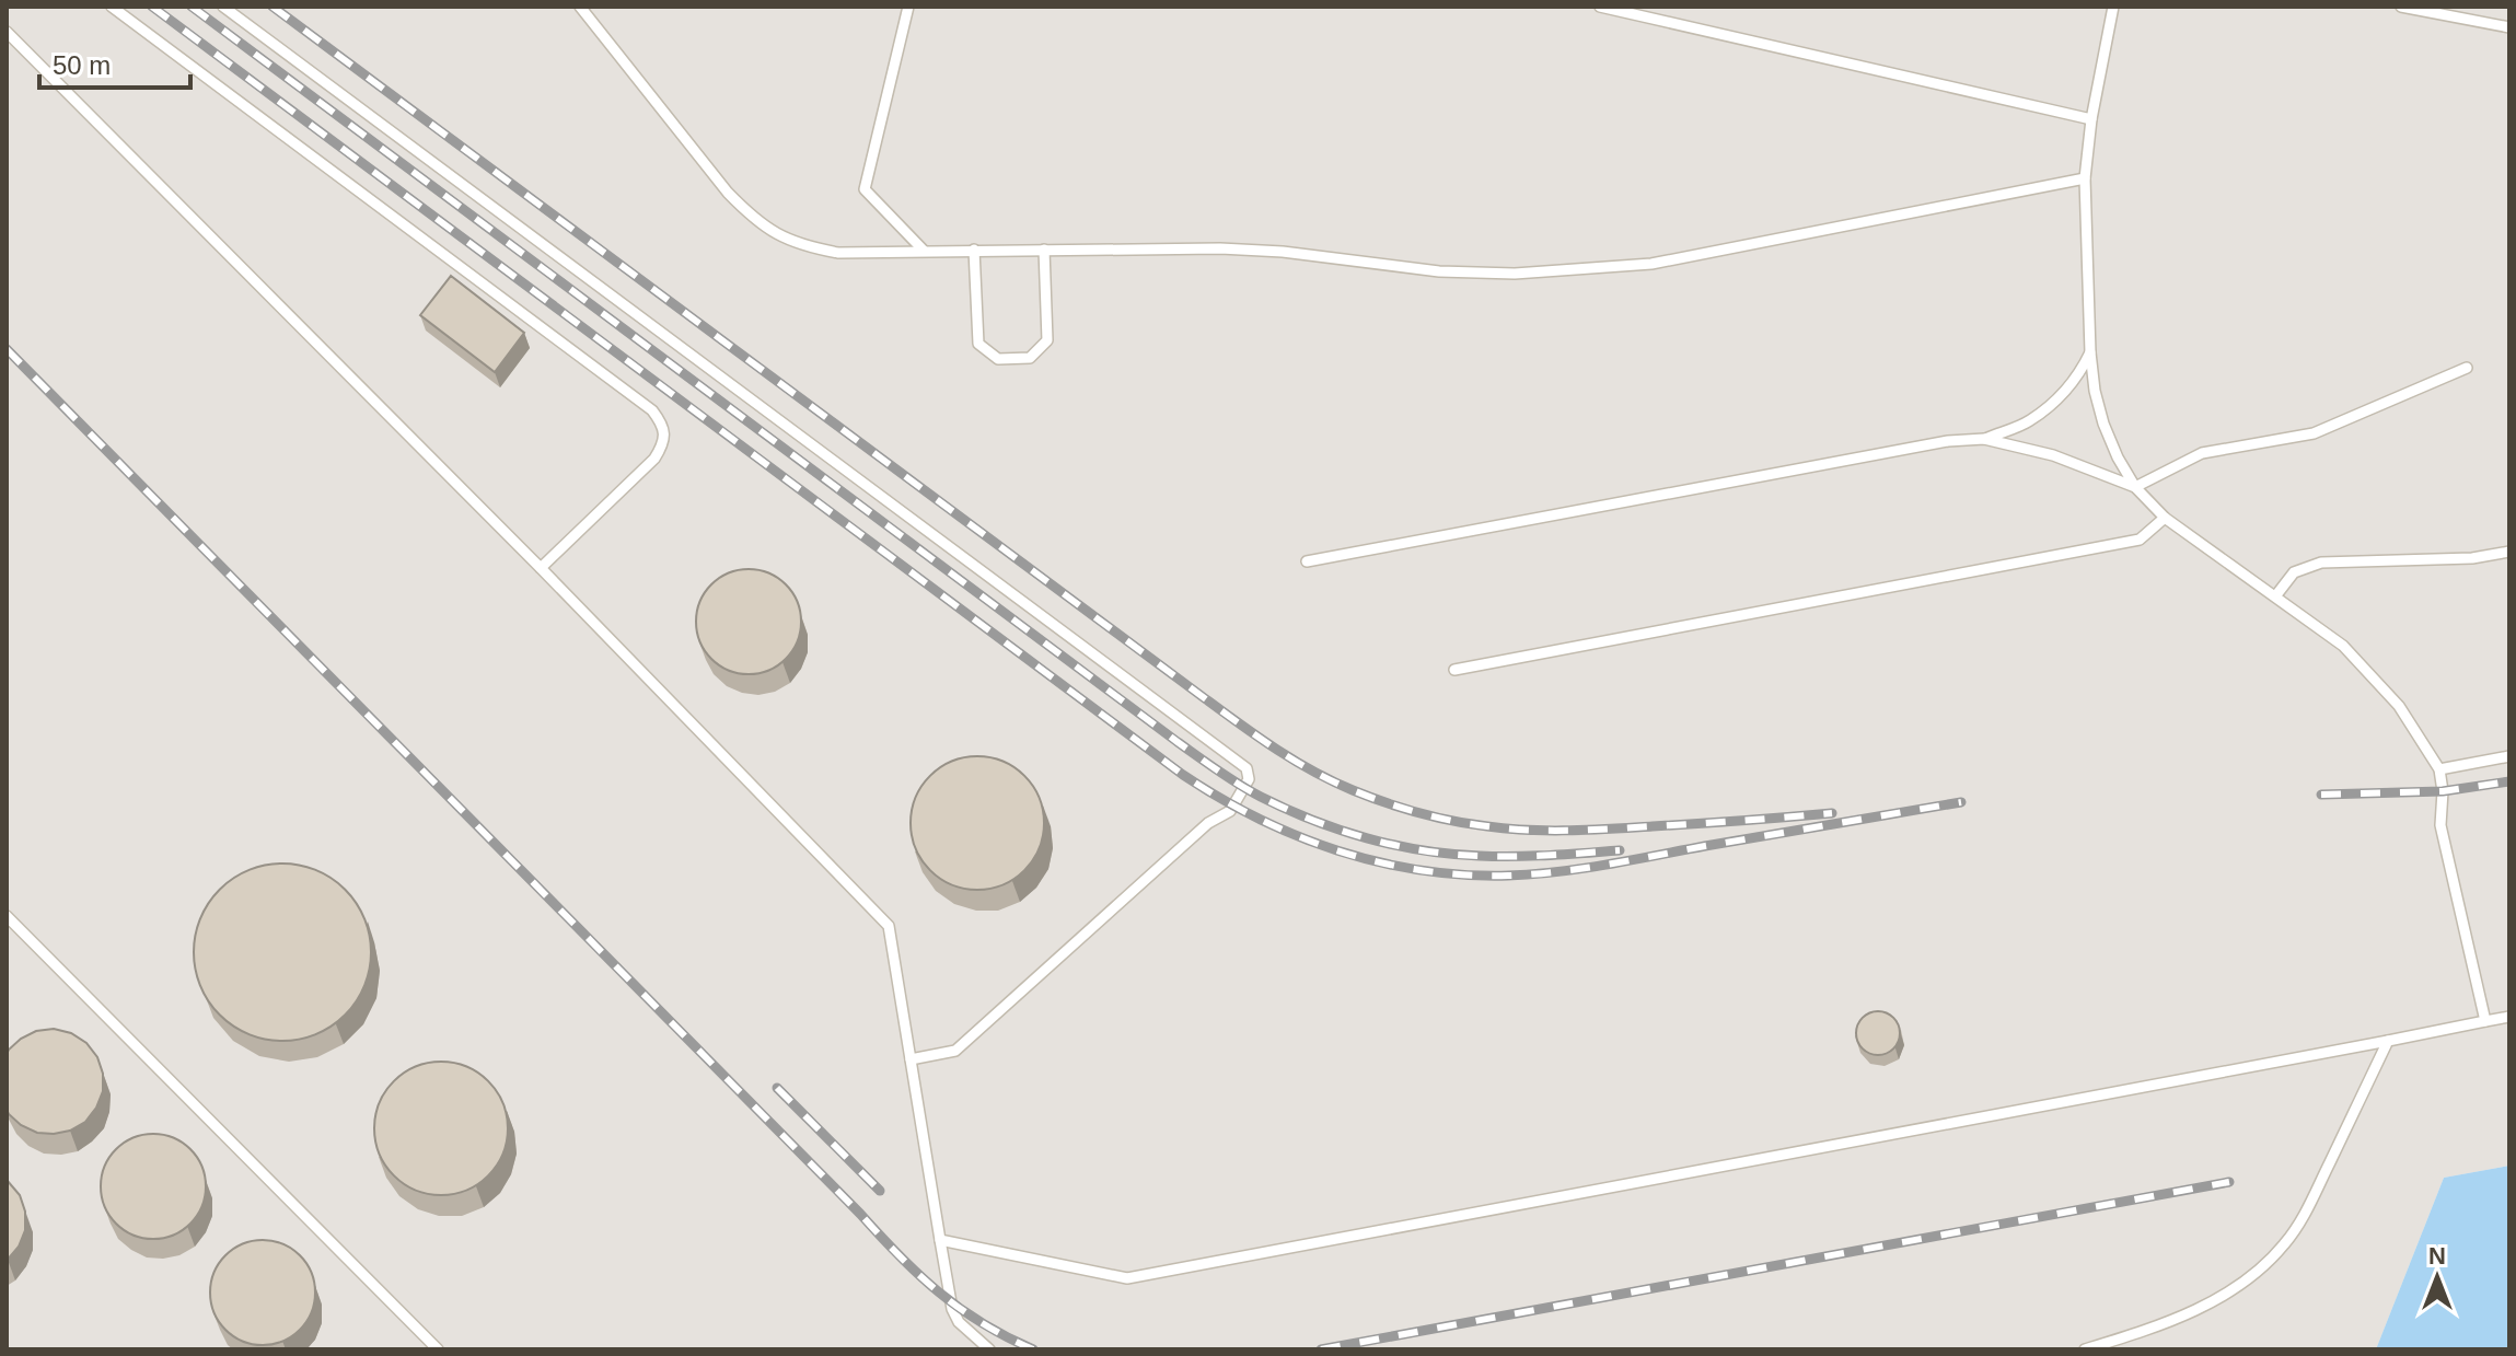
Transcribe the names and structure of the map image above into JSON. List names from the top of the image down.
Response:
{
  "scale_bar": "50 m",
  "north": "top"
}
